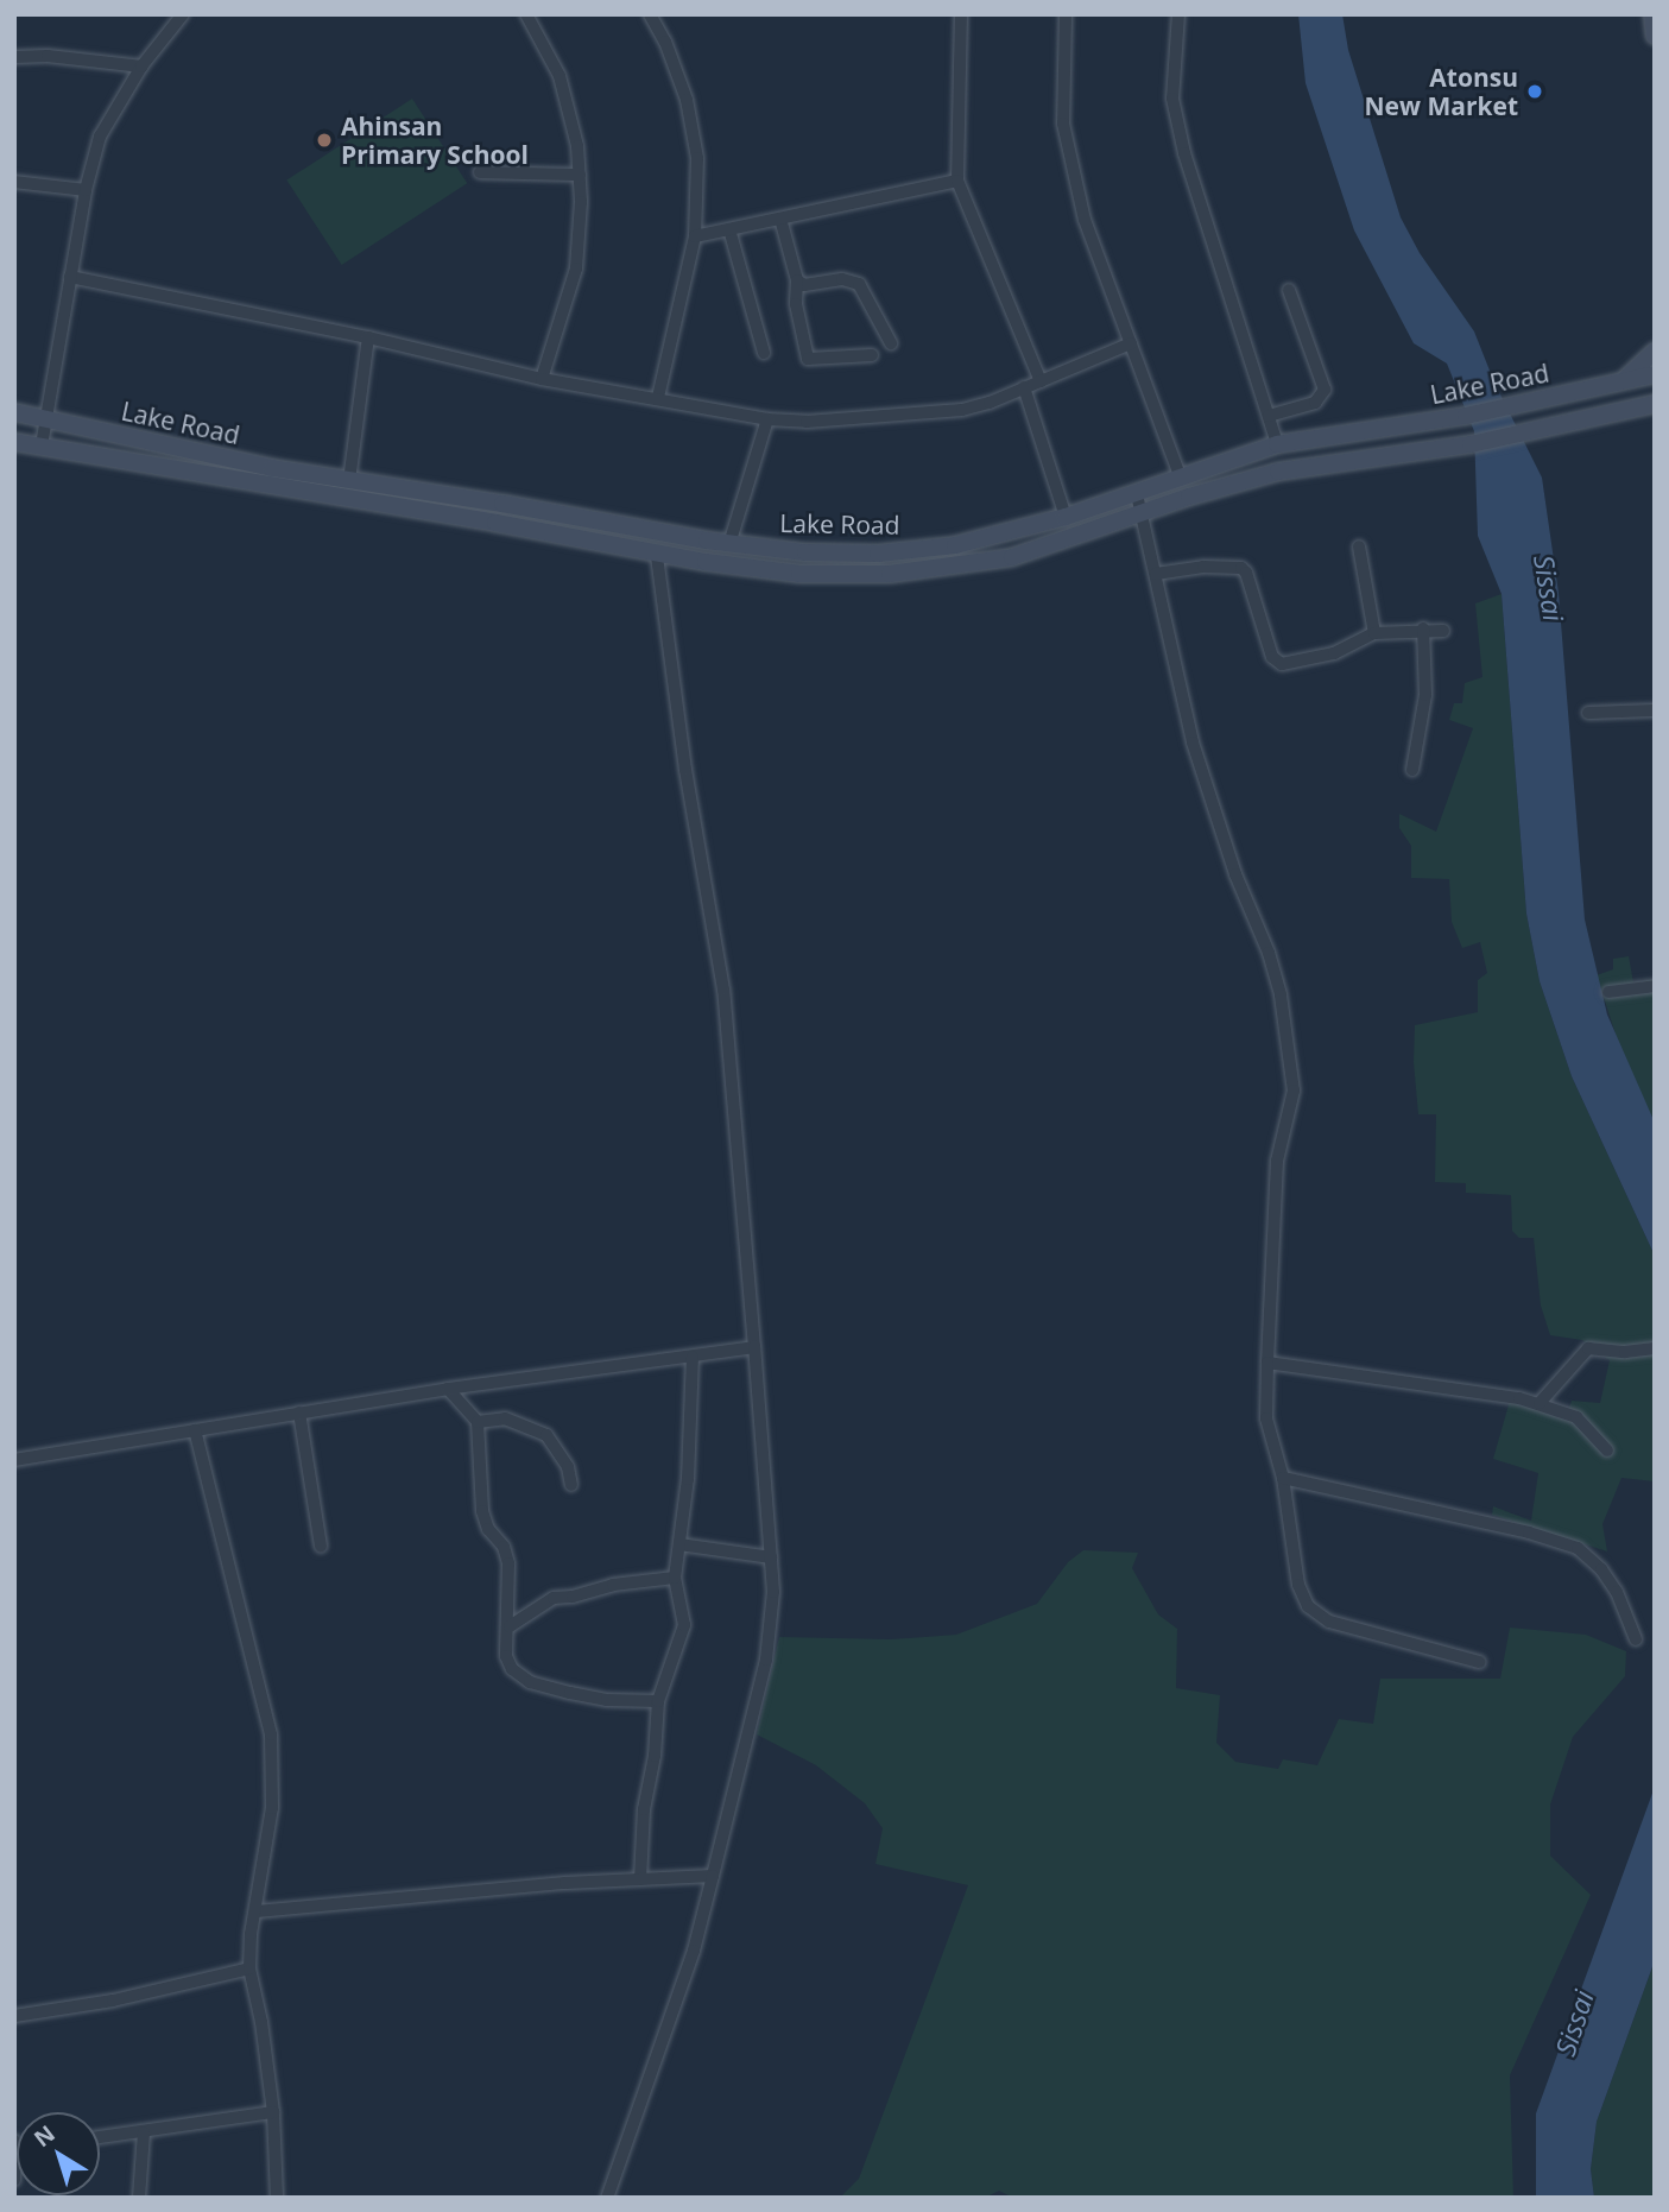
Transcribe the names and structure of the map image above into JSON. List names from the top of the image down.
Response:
{
  "streets": {
    "main road": ["Lake Road"]
  },
  "water": ["Sissai"],
  "places": ["Atonsu New Market", "Ahinsan Primary School"],
  "north": "top left"
}
